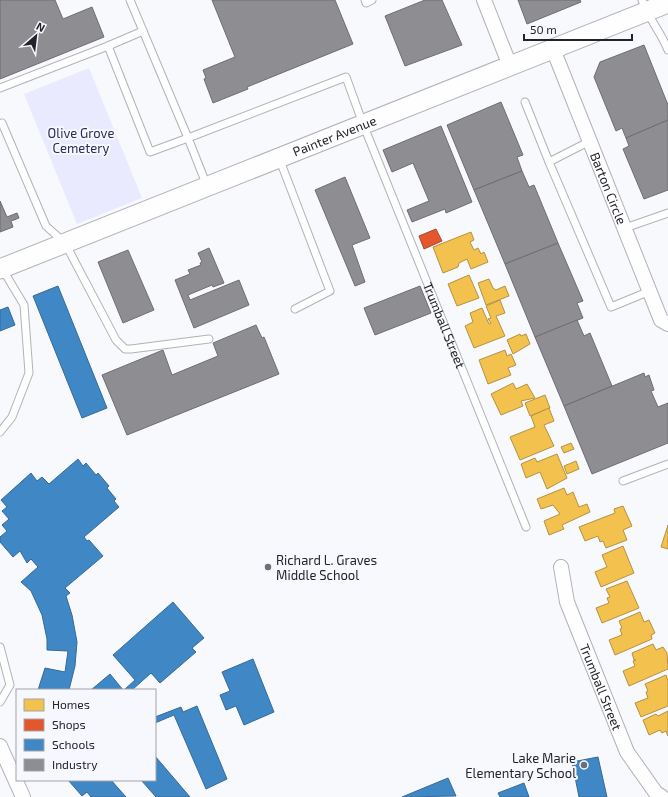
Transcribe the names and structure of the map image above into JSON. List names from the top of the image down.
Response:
{
  "streets": {
    "street": ["Painter Avenue", "Barton Circle", "Trumball Street"]
  },
  "crossings": [
    ["Painter Avenue", "Barton Circle"],
    ["Painter Avenue", "Trumball Street"]
  ],
  "parks": ["Olive Grove Cemetery"],
  "places": ["Richard L. Graves Middle School", "Lake Marie Elementary School"],
  "legend": [
    "Homes",
    "Shops",
    "Schools",
    "Industry"
  ],
  "scale_bar": "50 m",
  "north": "top right"
}
